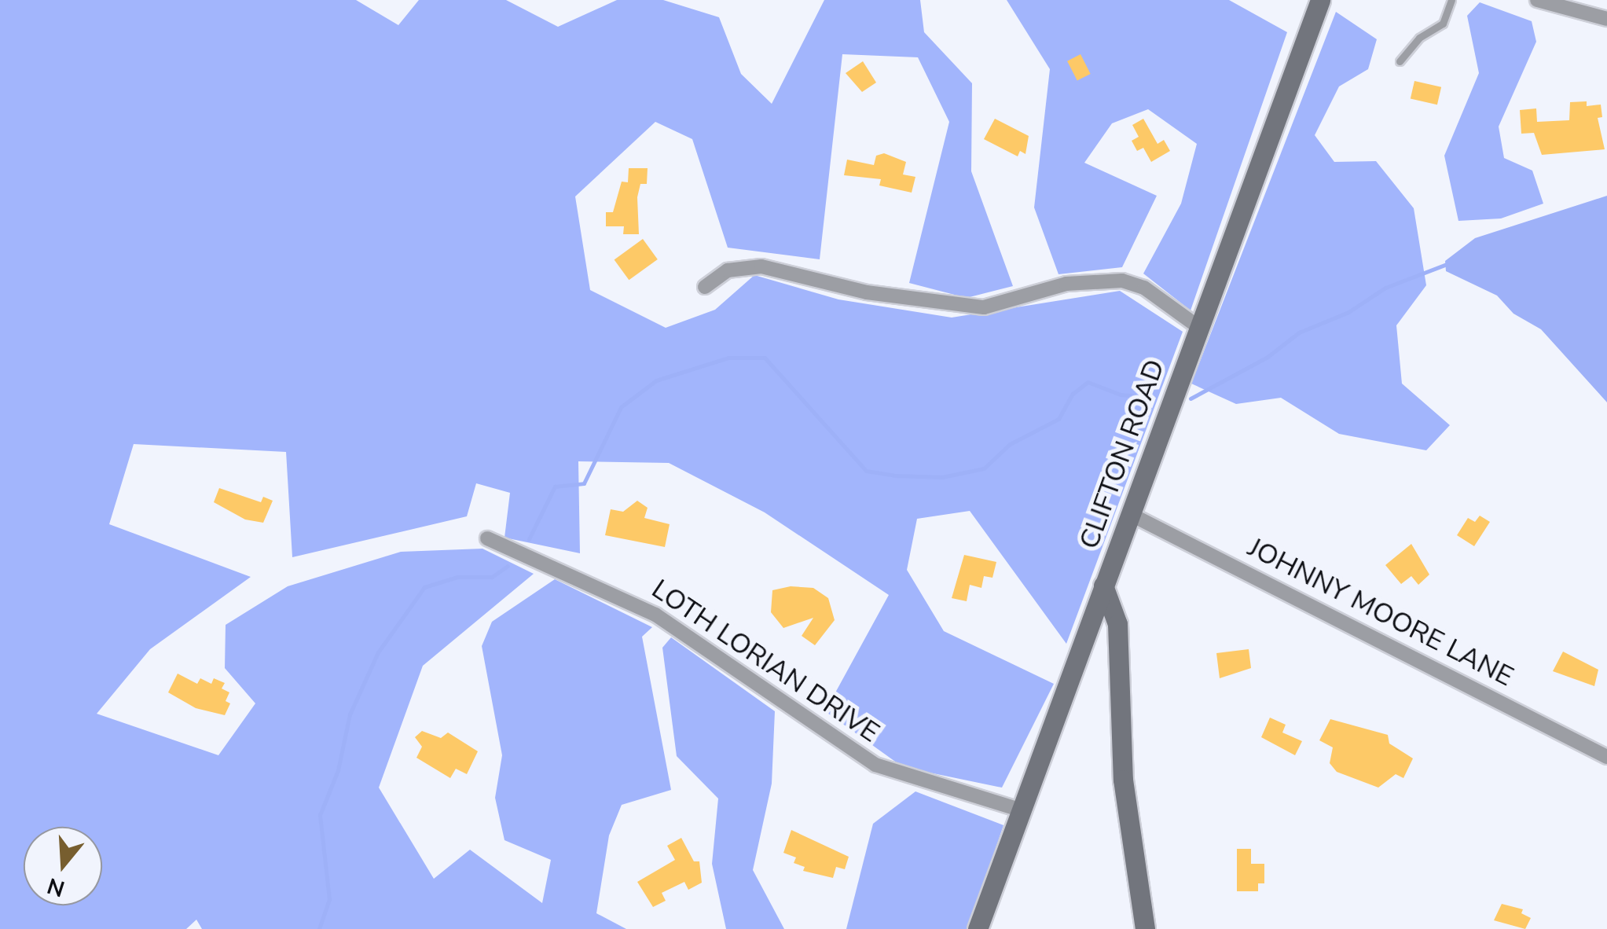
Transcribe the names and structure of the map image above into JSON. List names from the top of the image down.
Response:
{
  "streets": {
    "main road": ["CLIFTON ROAD"],
    "street": ["JOHNNY MOORE LANE", "LOTH LORIAN DRIVE"]
  },
  "crossings": [
    ["CLIFTON ROAD", "JOHNNY MOORE LANE"],
    ["CLIFTON ROAD", "LOTH LORIAN DRIVE"]
  ],
  "north": "bottom"
}
